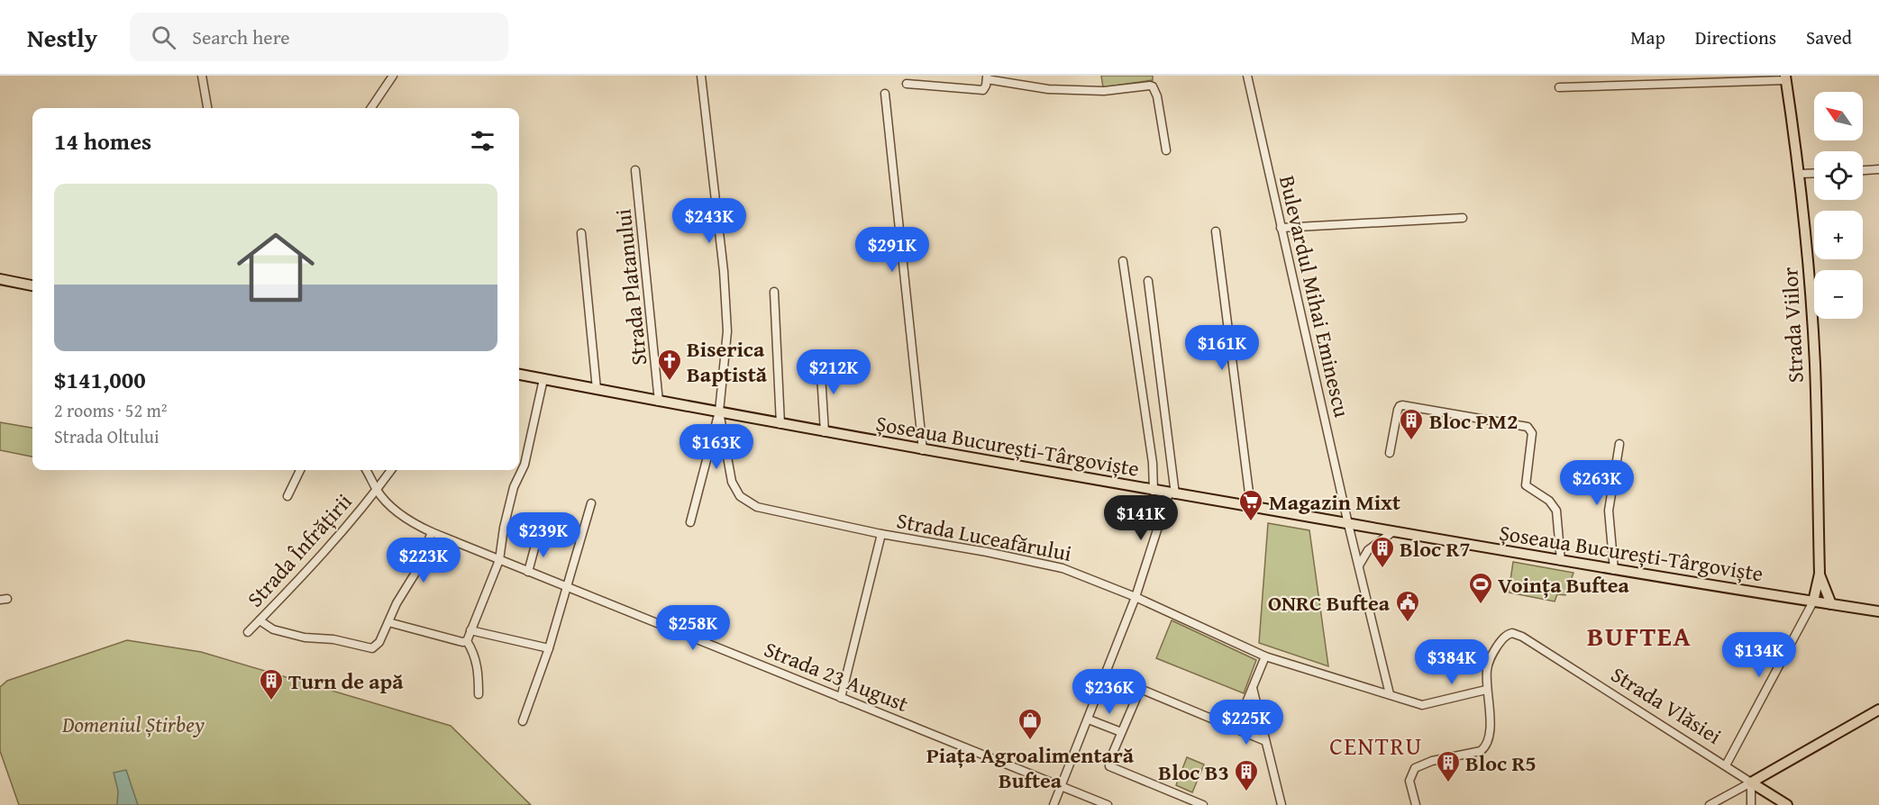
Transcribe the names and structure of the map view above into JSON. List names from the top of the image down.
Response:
{
  "streets": {
    "main road": ["Strada Viilor", "Șoseaua București-Târgoviște", "Strada Vlăsiei"],
    "street": [
      "Strada Platanului",
      "Bulevardul Mihai Eminescu",
      "Strada Luceafărului",
      "Strada Înfrățirii",
      "Strada 23 August"
    ]
  },
  "crossings": [
    ["Strada Platanului", "Șoseaua București-Târgoviște"],
    ["Bulevardul Mihai Eminescu", "Șoseaua București-Târgoviște"],
    ["Bulevardul Mihai Eminescu", "Strada Luceafărului"],
    ["Strada Viilor", "Șoseaua București-Târgoviște"],
    ["Strada Viilor", "Strada Vlăsiei"],
    ["Șoseaua București-Târgoviște", "Strada Luceafărului"],
    ["Strada Luceafărului", "Strada Vlăsiei"],
    ["Strada Înfrățirii", "Strada 23 August"]
  ],
  "districts": ["BUFTEA", "CENTRU"],
  "parks": ["Domeniul Știrbey"],
  "places": {
    "church": ["Biserica Baptistă"],
    "building": [
      "Bloc PM2",
      "Bloc R7",
      "Turn de apă",
      "Bloc R5",
      "Bloc B3"
    ],
    "supermarket": ["Magazin Mixt"],
    "sports": ["Voința Buftea"],
    "public building": ["ONRC Buftea"],
    "shop": ["Piața Agroalimentară Buftea"]
  },
  "north": "top left",
  "page": {
    "header": "Nestly",
    "search": "Search here",
    "nav": ["Map", "Directions", "Saved"],
    "map_buttons": ["+", "−"],
    "heading": "14 homes",
    "list": [
      {
        "name": "$141,000",
        "note": "2 rooms · 52 m² · Strada Oltului"
      }
    ],
    "price": [
      "$243K",
      "$291K",
      "$161K",
      "$212K",
      "$163K",
      "$263K",
      "$141K",
      "$239K",
      "$223K",
      "$258K",
      "$134K",
      "$384K",
      "$236K",
      "$225K"
    ]
  }
}
